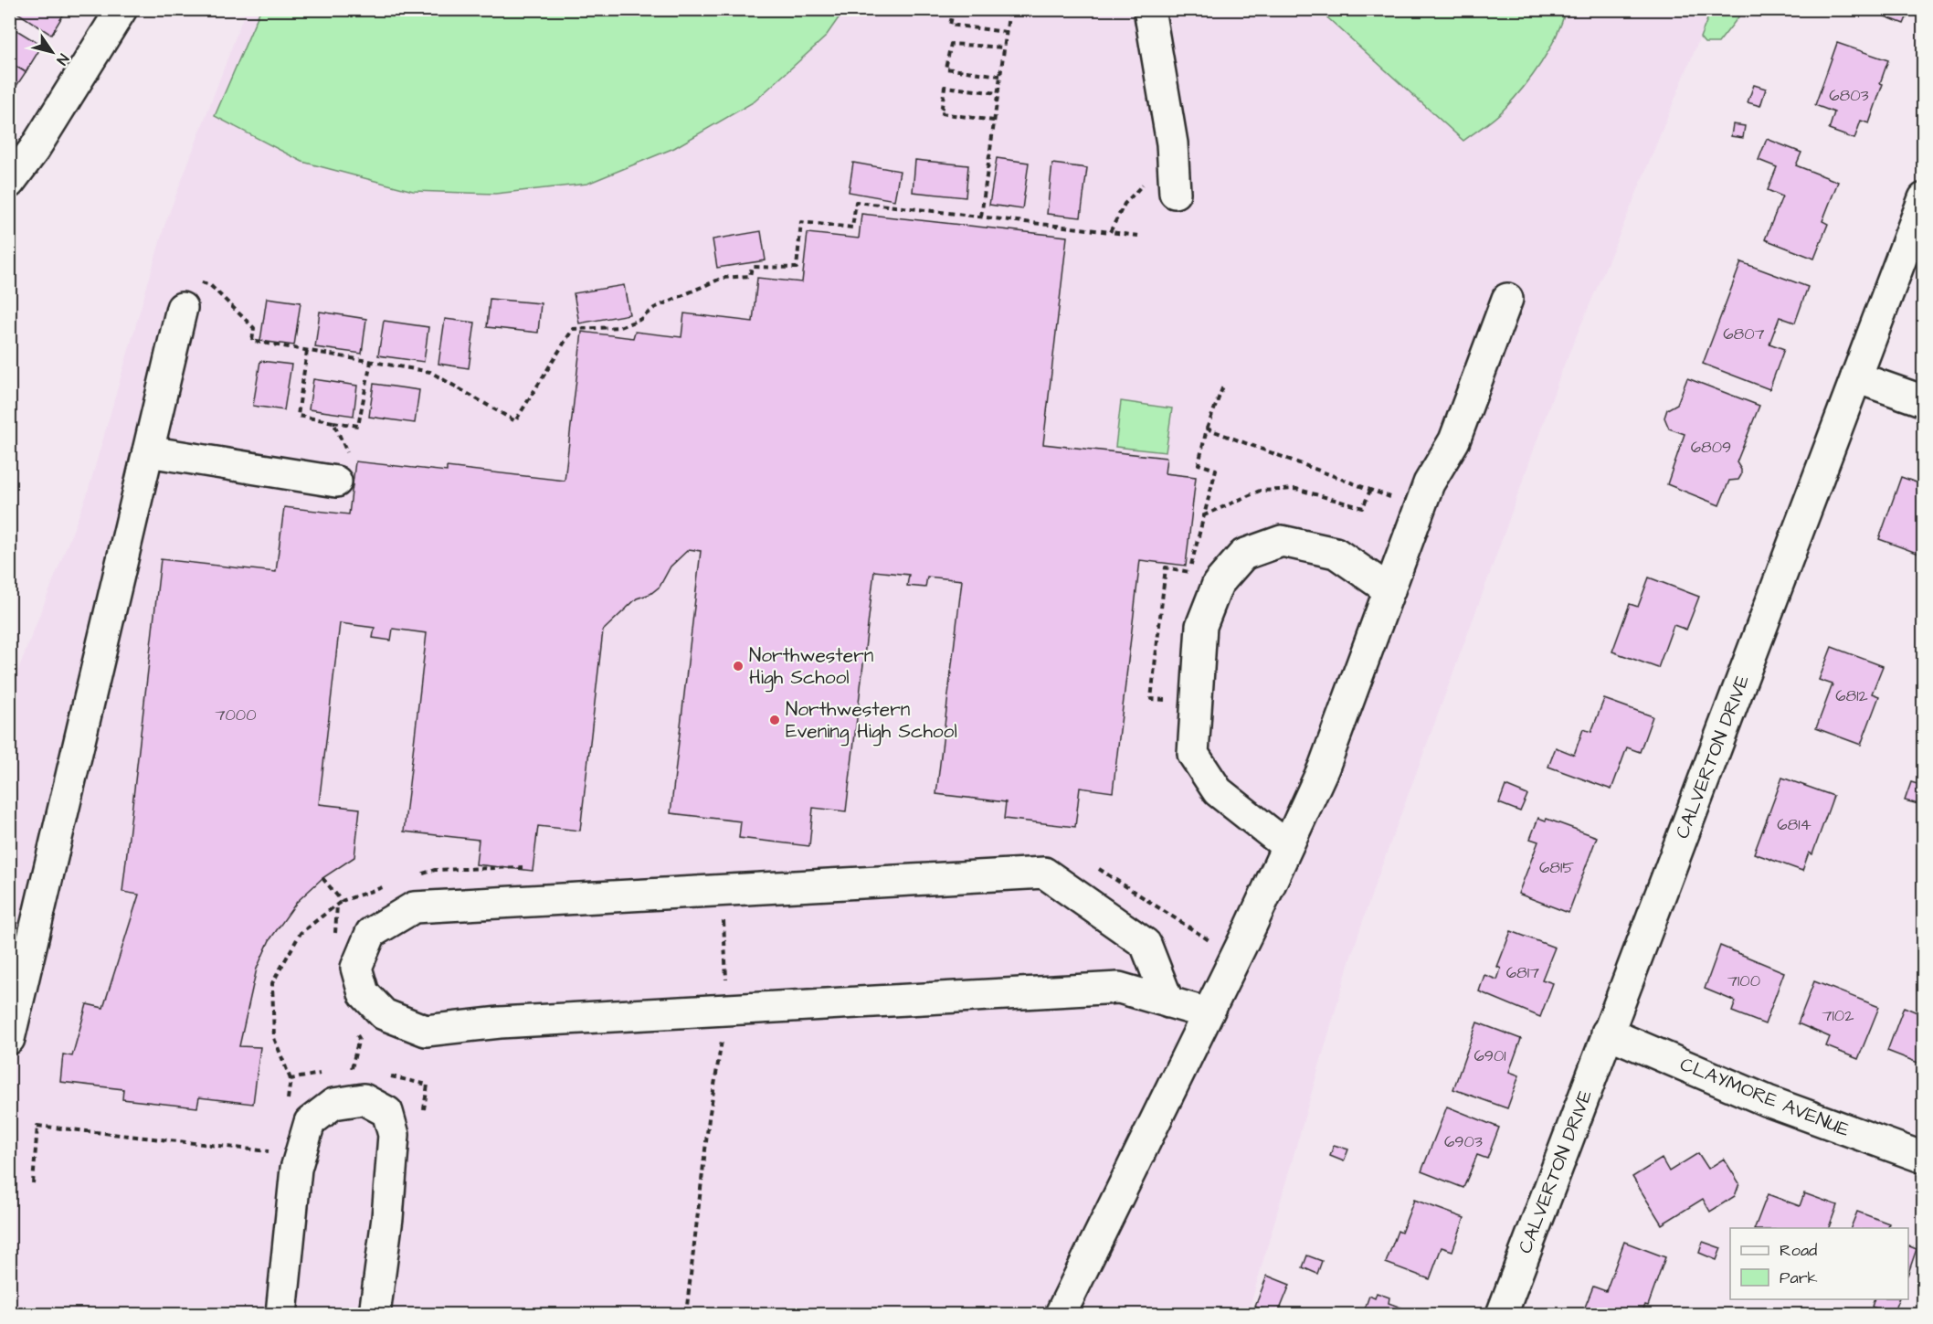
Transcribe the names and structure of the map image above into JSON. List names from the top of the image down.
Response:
{
  "streets": {
    "street": ["CALVERTON DRIVE", "CLAYMORE AVENUE"]
  },
  "crossings": [
    ["CALVERTON DRIVE", "CLAYMORE AVENUE"]
  ],
  "places": ["Northwestern High School", "Northwestern Evening High School"],
  "house_numbers": [
    "6803",
    "6807",
    "6809",
    "6812",
    "7000",
    "6814",
    "6815",
    "6817",
    "7100",
    "7102",
    "6901",
    "6903"
  ],
  "legend": ["Road", "Park"],
  "north": "bottom right"
}
